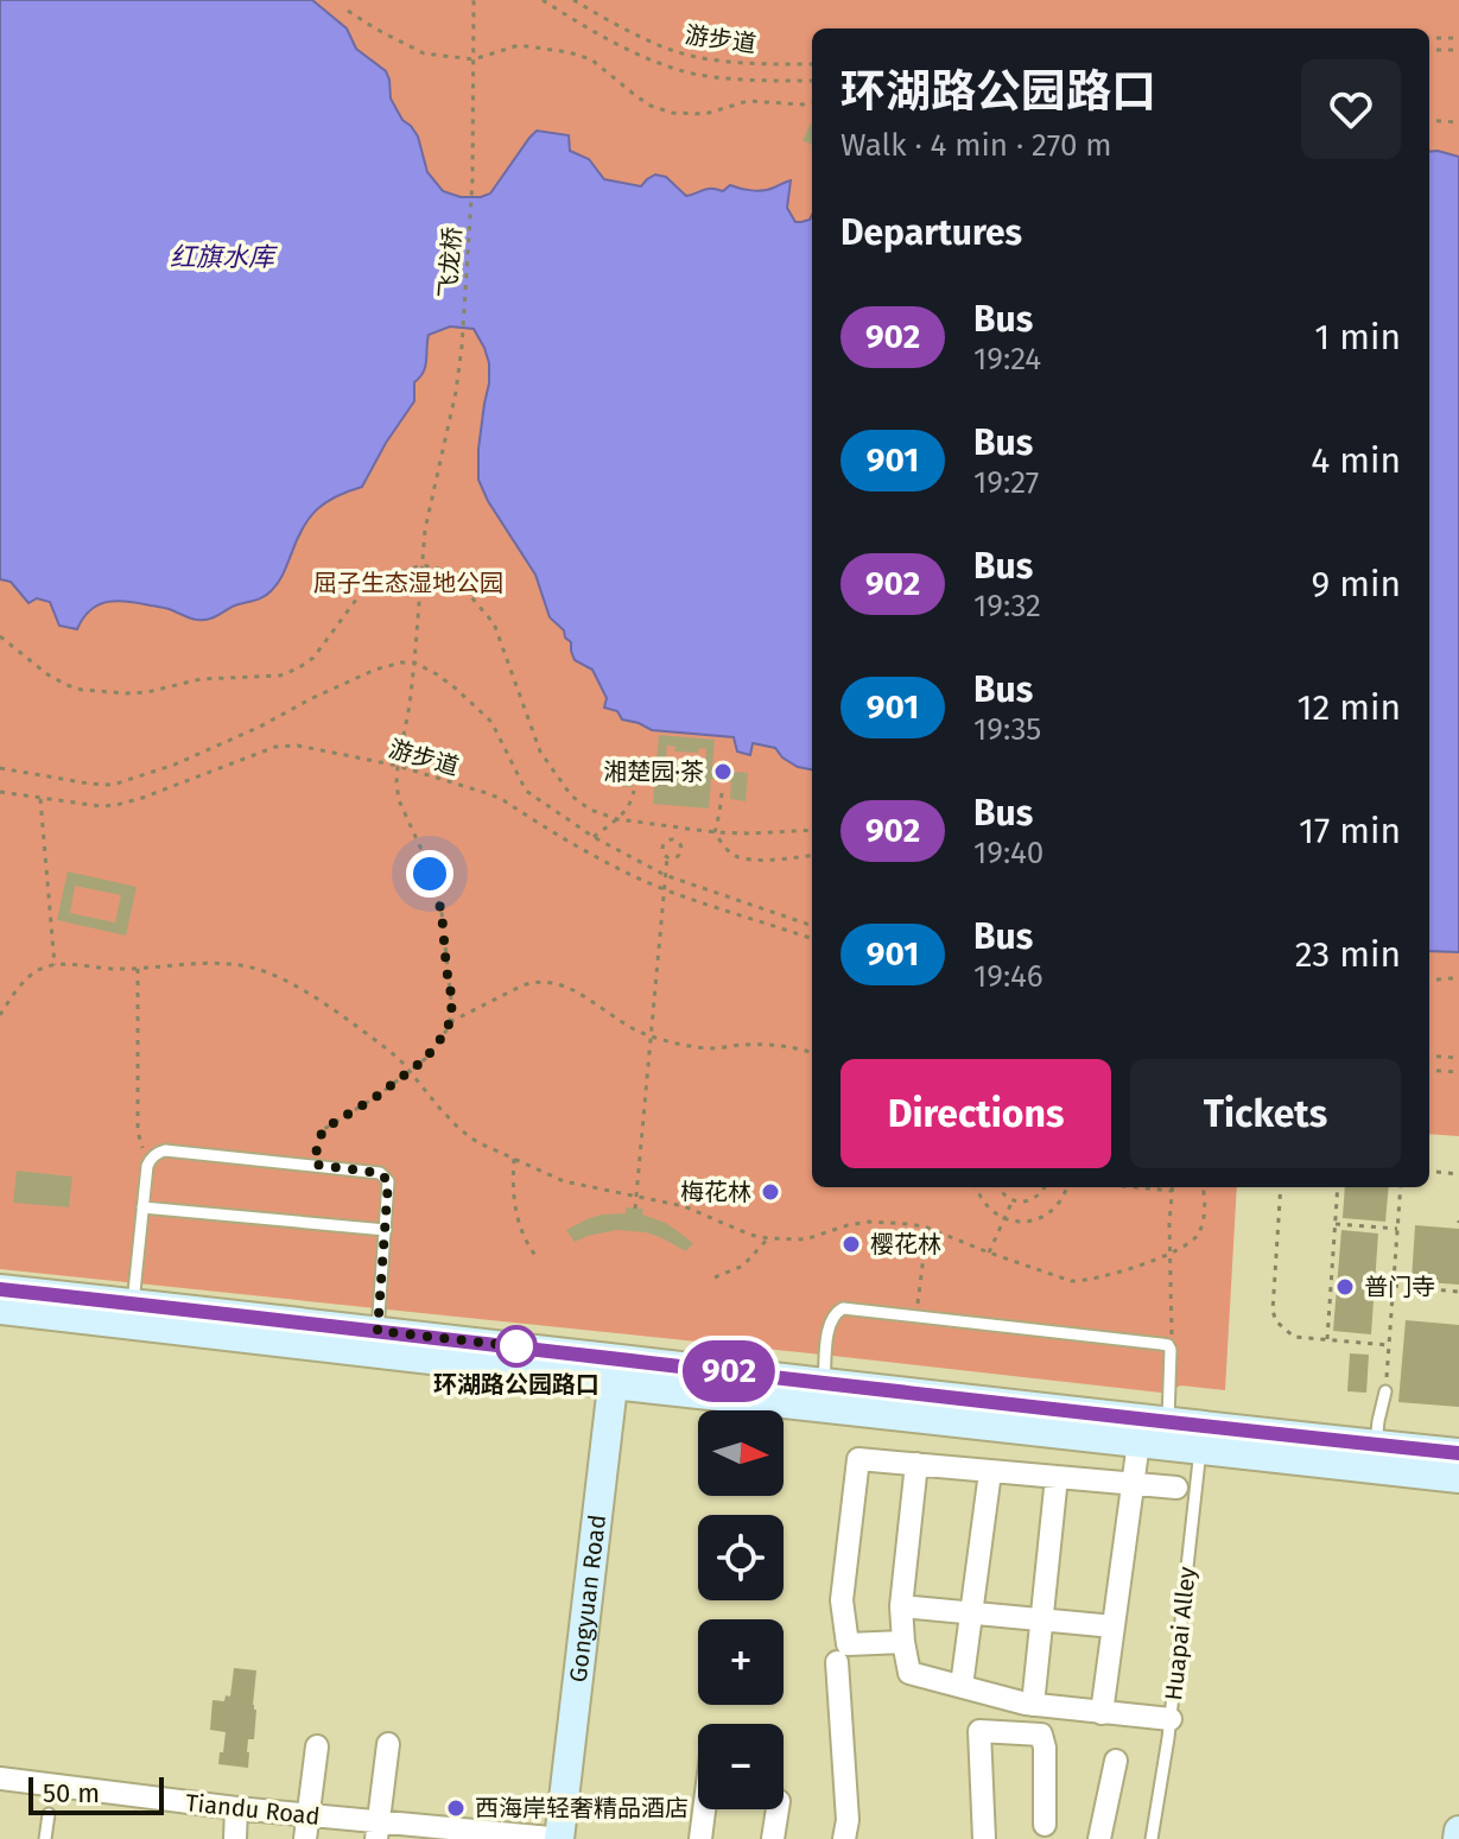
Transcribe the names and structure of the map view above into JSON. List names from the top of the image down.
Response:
{
  "streets": {
    "main road": ["Gongyuan Road"],
    "street": ["Tiandu Road"],
    "lane": ["Huapai Alley"],
    "path": ["游步道", "飞龙桥"]
  },
  "crossings": [
    ["游步道", "飞龙桥"],
    ["Gongyuan Road", "Tiandu Road"]
  ],
  "water": ["红旗水库"],
  "parks": ["屈子生态湿地公园"],
  "places": [
    "湘楚园·茶",
    "梅花林",
    "樱花林",
    "普门寺",
    "环湖路公园路口",
    "西海岸轻奢精品酒店"
  ],
  "lines": ["bus line 902"],
  "scale_bar": "50 m",
  "north": "right",
  "page": {
    "on_map": "902",
    "heading": [
      ["环湖路公园路口", "Walk · 4 min · 270 m"],
      "Departures"
    ],
    "list": [
      {
        "mark": "902",
        "name": "Bus",
        "note": "19:24",
        "value": "1 min"
      },
      {
        "mark": "901",
        "name": "Bus",
        "note": "19:27",
        "value": "4 min"
      },
      {
        "mark": "902",
        "name": "Bus",
        "note": "19:32",
        "value": "9 min"
      },
      {
        "mark": "901",
        "name": "Bus",
        "note": "19:35",
        "value": "12 min"
      },
      {
        "mark": "902",
        "name": "Bus",
        "note": "19:40",
        "value": "17 min"
      },
      {
        "mark": "901",
        "name": "Bus",
        "note": "19:46",
        "value": "23 min"
      }
    ],
    "buttons": ["Directions", "Tickets"],
    "map_buttons": ["+", "−"],
    "scale": "50 m"
  }
}
